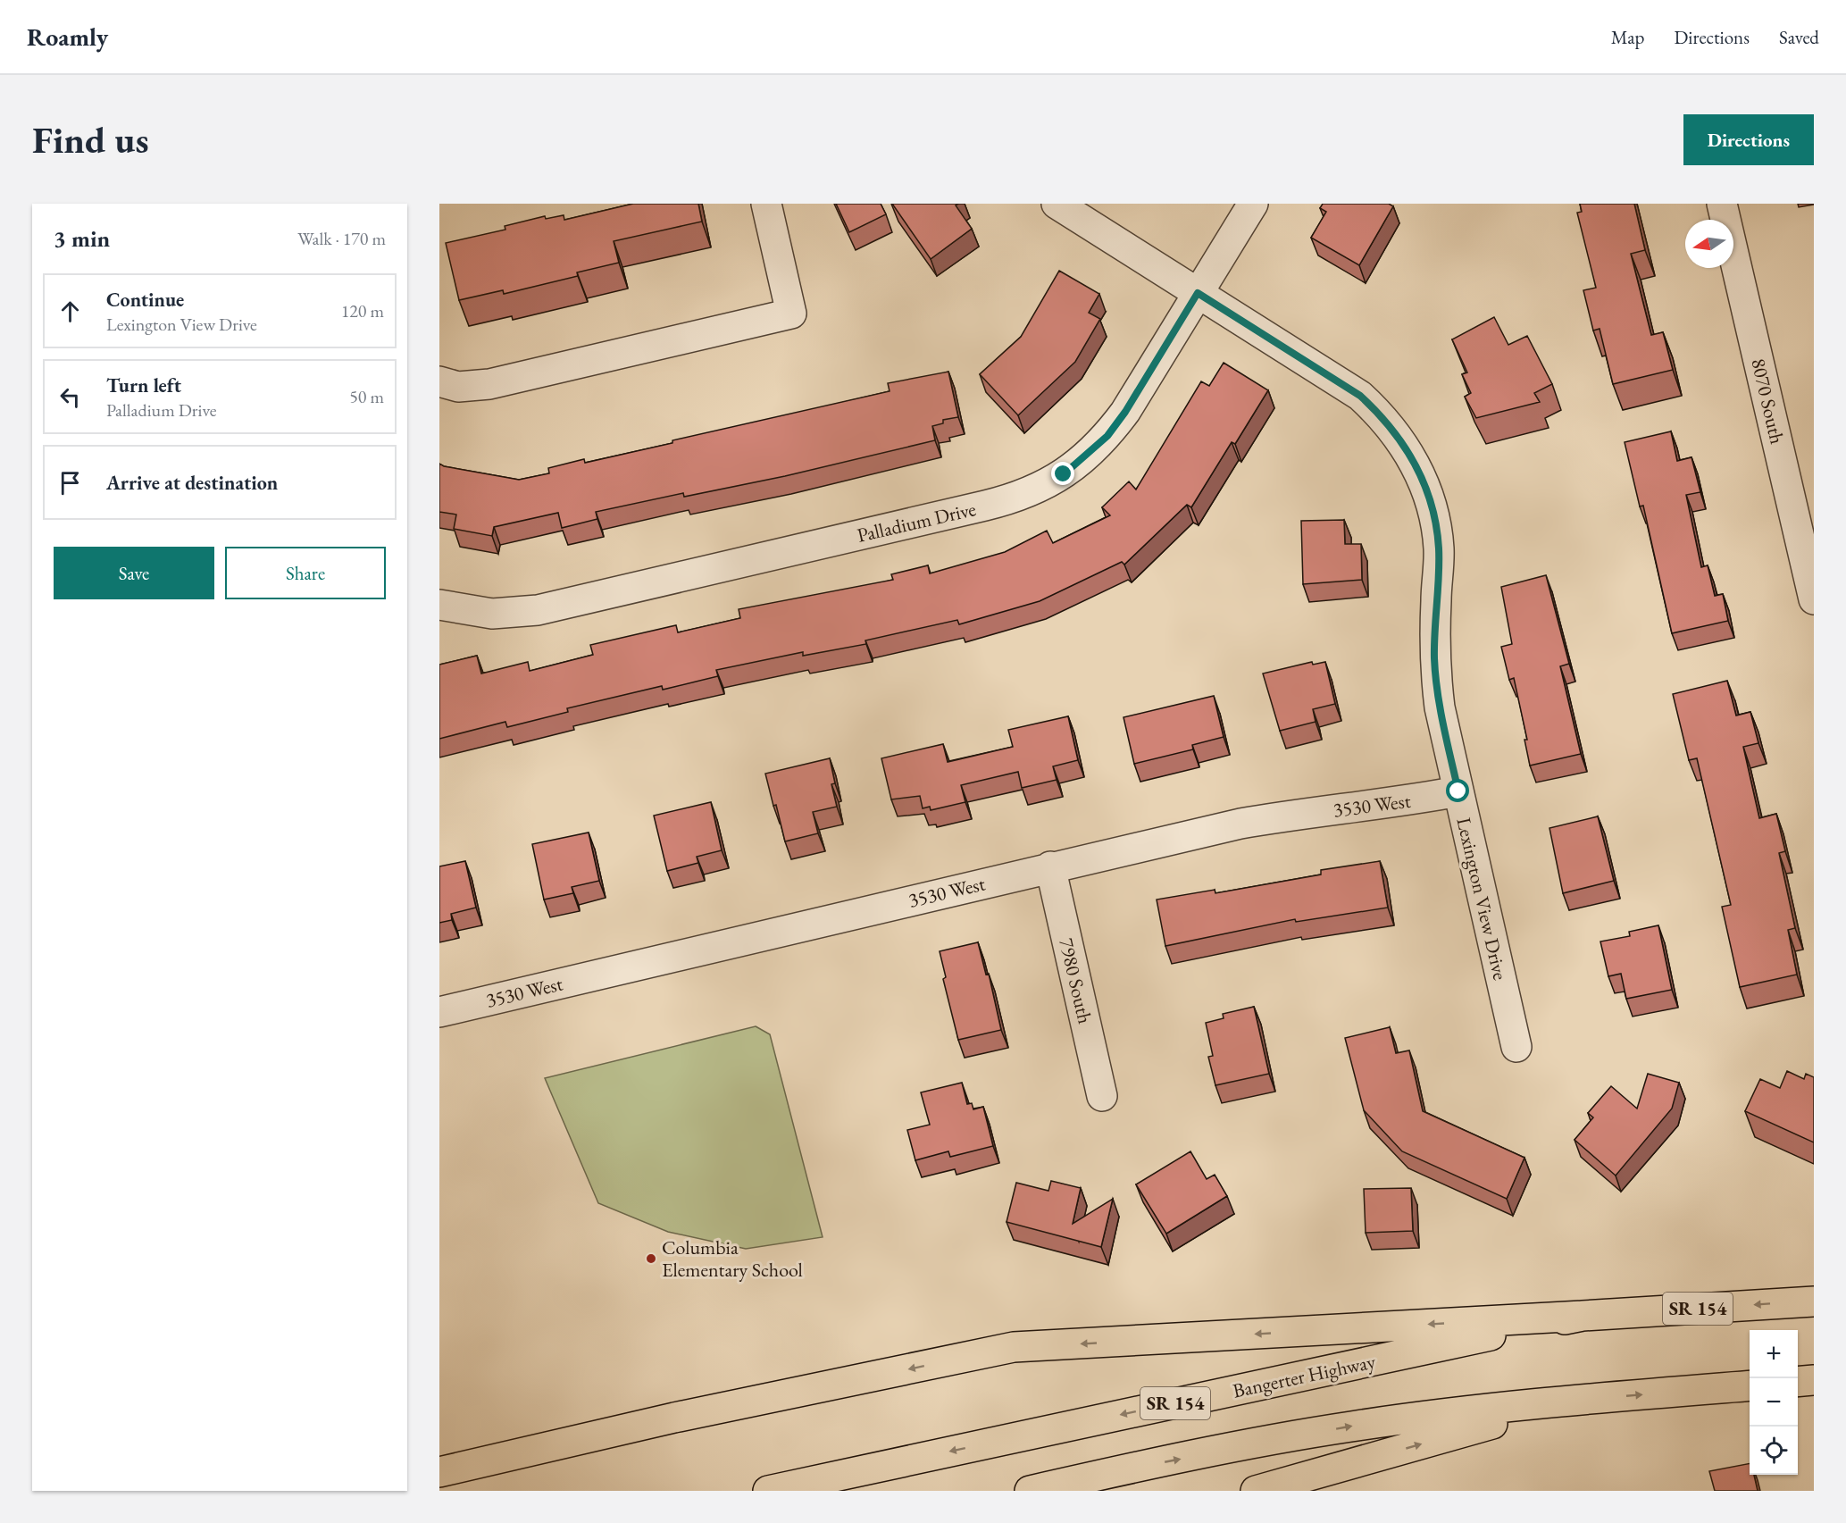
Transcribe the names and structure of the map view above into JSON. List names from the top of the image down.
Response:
{
  "streets": {
    "highway": ["SR 154", "Bangerter Highway"],
    "street": [
      "8070 South",
      "Palladium Drive",
      "3530 West",
      "Lexington View Drive",
      "7980 South"
    ]
  },
  "crossings": [
    ["Palladium Drive", "Lexington View Drive"],
    ["3530 West", "Lexington View Drive"],
    ["3530 West", "7980 South"]
  ],
  "places": ["Columbia Elementary School"],
  "north": "left",
  "page": {
    "header": "Roamly",
    "nav": ["Map", "Directions", "Saved"],
    "buttons": [
      "Directions",
      ["Save", "Share"]
    ],
    "title": "Find us",
    "heading": ["3 min", "Walk · 170 m"],
    "list": [
      ["Continue", "Lexington View Drive", "120 m"],
      ["Turn left", "Palladium Drive", "50 m"],
      "Arrive at destination"
    ],
    "map_buttons": ["+", "−"]
  }
}
